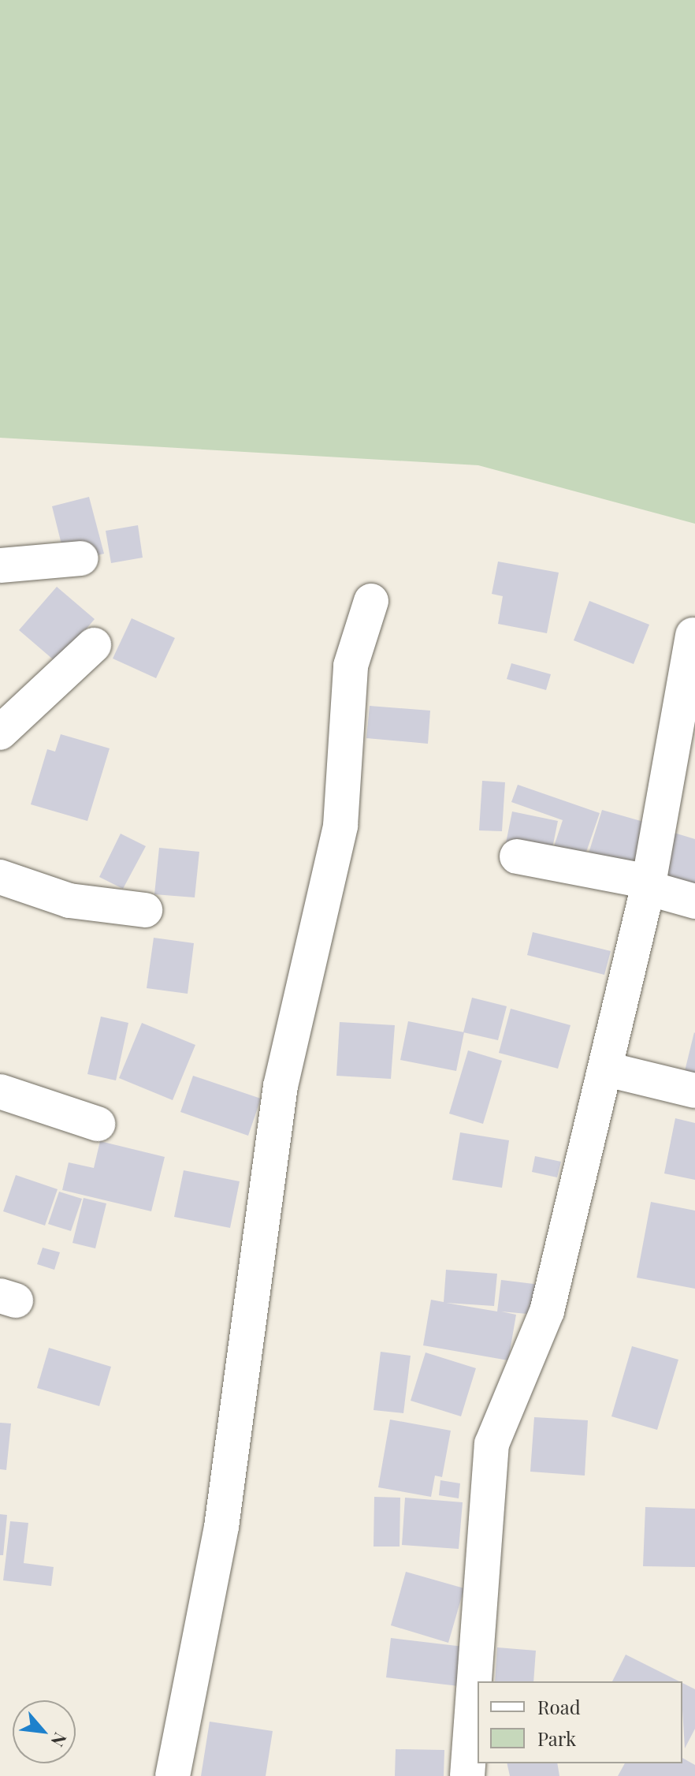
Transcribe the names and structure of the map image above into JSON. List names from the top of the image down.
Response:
{
  "legend": ["Road", "Park"],
  "north": "bottom right"
}
